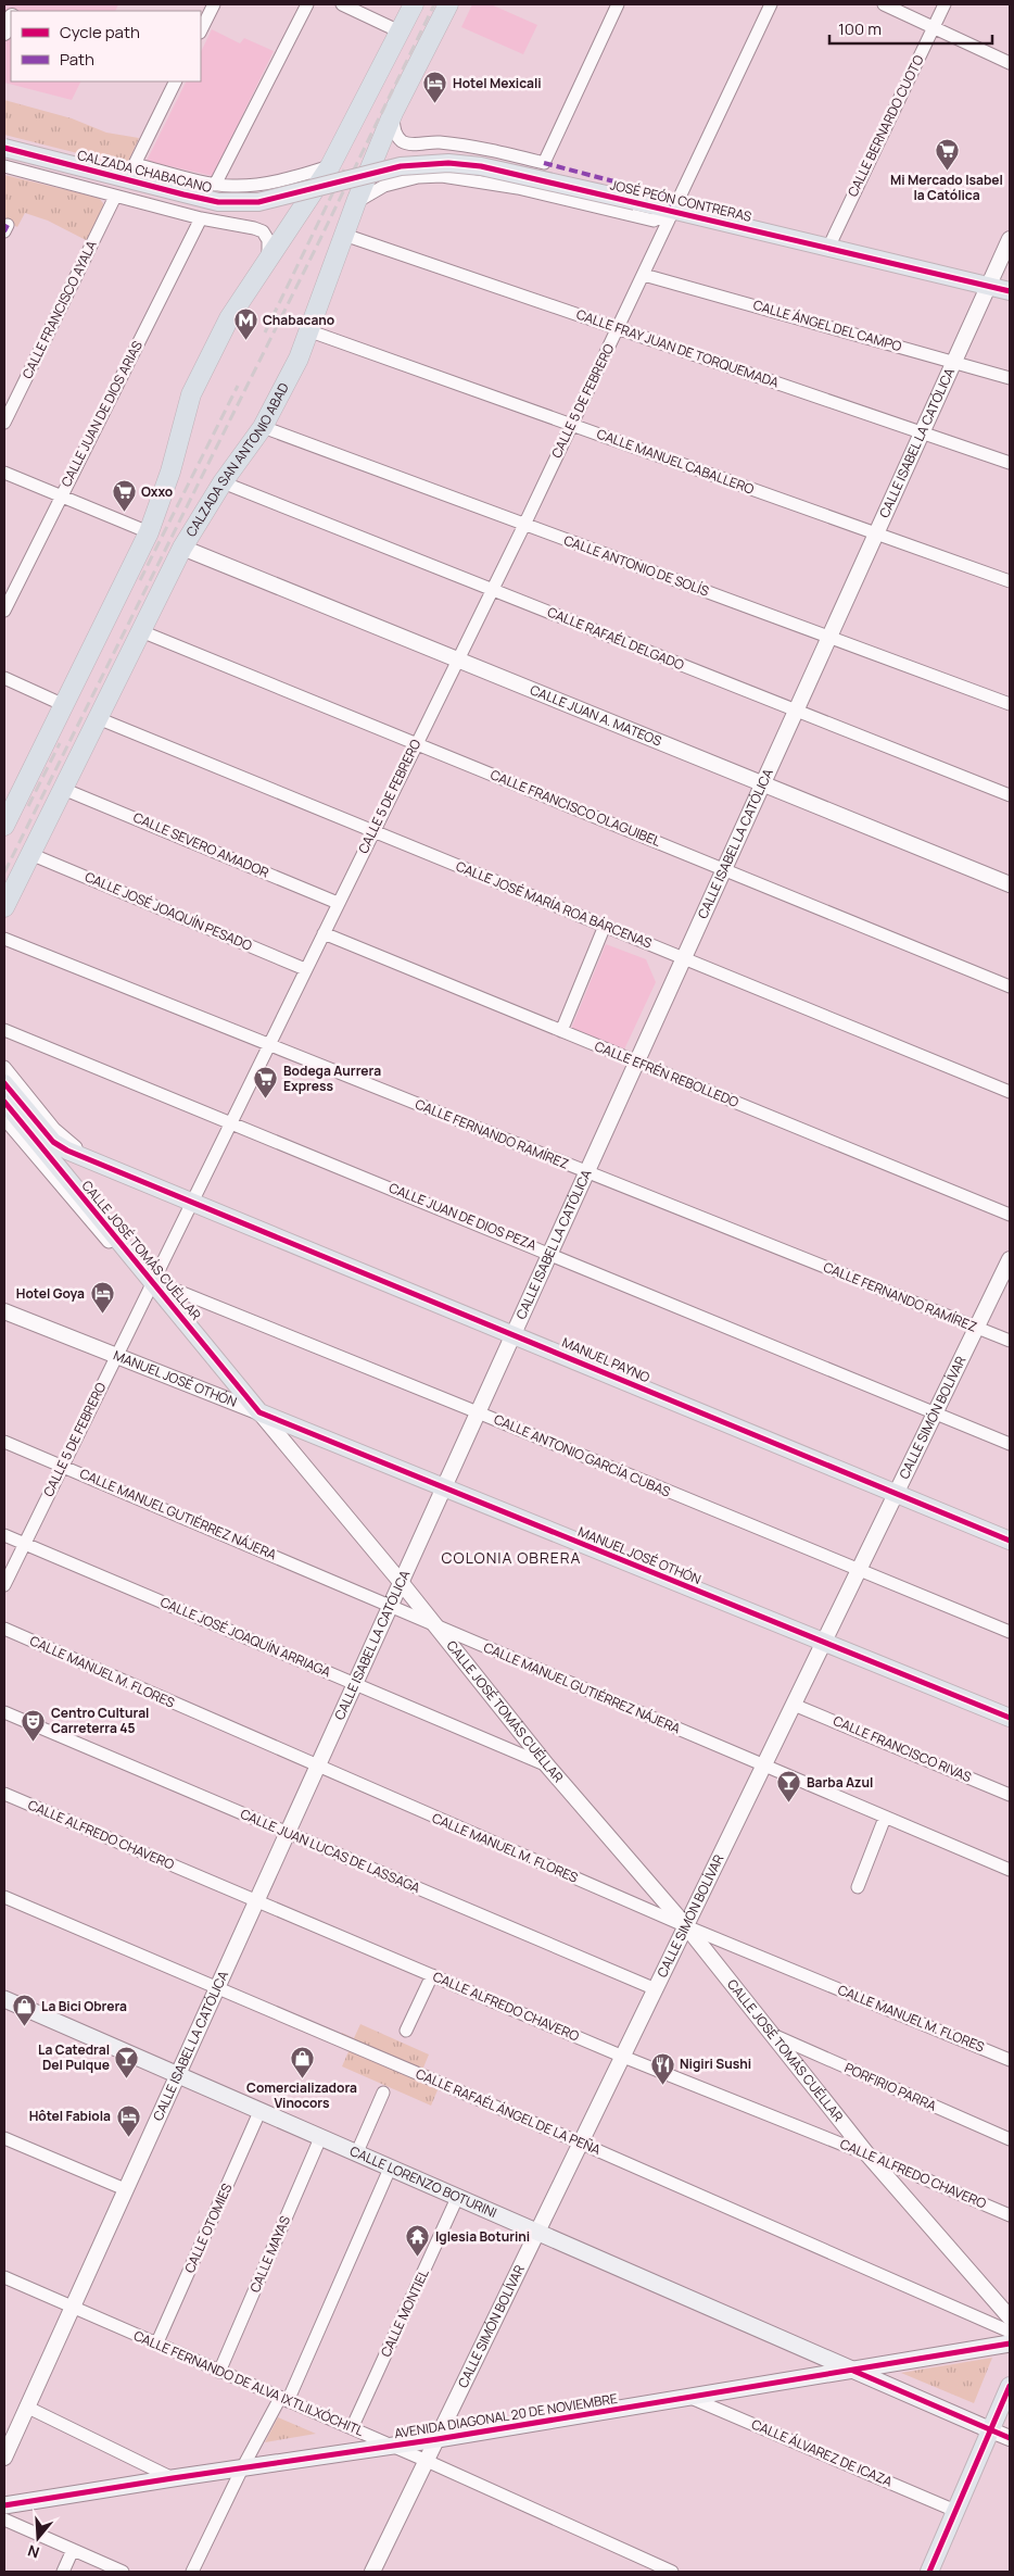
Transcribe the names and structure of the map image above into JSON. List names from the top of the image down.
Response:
{
  "streets": {
    "highway": ["CALZADA SAN ANTONIO ABAD"],
    "main road": [
      "CALZADA CHABACANO",
      "JOSÉ PEÓN CONTRERAS",
      "CALLE JOSÉ TOMÁS CUÉLLAR",
      "MANUEL PAYNO",
      "MANUEL JOSÉ OTHÓN",
      "CALLE LORENZO BOTURINI",
      "AVENIDA DIAGONAL 20 DE NOVIEMBRE"
    ],
    "street": [
      "CALLE BERNARDO CUOTO",
      "CALLE FRANCISCO AYALA",
      "CALLE ÁNGEL DEL CAMPO",
      "CALLE FRAY JUAN DE TORQUEMADA",
      "CALLE 5 DE FEBRERO",
      "CALLE JUAN DE DIOS ARIAS",
      "CALLE ISABEL LA CATÓLICA",
      "CALLE MANUEL CABALLERO",
      "CALLE ANTONIO DE SOLÍS",
      "CALLE RAFAÉL DELGADO",
      "CALLE JUAN A. MATEOS",
      "CALLE FRANCISCO OLAGUIBEL",
      "CALLE SEVERO AMADOR",
      "CALLE JOSÉ MARÍA ROA BÁRCENAS",
      "CALLE JOSÉ JOAQUÍN PESADO",
      "CALLE EFRÉN REBOLLEDO",
      "CALLE FERNANDO RAMÍREZ",
      "CALLE JUAN DE DIOS PEZA",
      "CALLE SIMÓN BOLÍVAR",
      "CALLE ANTONIO GARCÍA CUBAS",
      "CALLE MANUEL GUTIÉRREZ NÁJERA",
      "CALLE JOSÉ JOAQUÍN ARRIAGA",
      "CALLE MANUEL M. FLORES",
      "CALLE FRANCISCO RIVAS",
      "CALLE ALFREDO CHAVERO",
      "CALLE JUAN LUCAS DE LASSAGA",
      "PORFIRIO PARRA",
      "CALLE RAFAÉL ÁNGEL DE LA PEÑA",
      "CALLE OTOMIES",
      "CALLE MAYAS",
      "CALLE MONTIEL",
      "CALLE FERNANDO DE ALVA IXTLILXÓCHITL",
      "CALLE ÁLVAREZ DE ICAZA"
    ]
  },
  "crossings": [
    ["CALLE BERNARDO CUOTO", "JOSÉ PEÓN CONTRERAS"],
    ["CALZADA CHABACANO", "JOSÉ PEÓN CONTRERAS"],
    ["JOSÉ PEÓN CONTRERAS", "CALLE 5 DE FEBRERO"],
    ["JOSÉ PEÓN CONTRERAS", "CALLE ISABEL LA CATÓLICA"],
    ["JOSÉ PEÓN CONTRERAS", "CALZADA SAN ANTONIO ABAD"],
    ["CALLE ÁNGEL DEL CAMPO", "CALLE 5 DE FEBRERO"],
    ["CALLE ÁNGEL DEL CAMPO", "CALLE ISABEL LA CATÓLICA"],
    ["CALLE FRAY JUAN DE TORQUEMADA", "CALLE 5 DE FEBRERO"],
    ["CALLE FRAY JUAN DE TORQUEMADA", "CALLE ISABEL LA CATÓLICA"],
    ["CALLE FRAY JUAN DE TORQUEMADA", "CALZADA SAN ANTONIO ABAD"],
    ["CALLE 5 DE FEBRERO", "CALLE MANUEL CABALLERO"],
    ["CALLE 5 DE FEBRERO", "CALLE ANTONIO DE SOLÍS"],
    ["CALLE 5 DE FEBRERO", "CALLE RAFAÉL DELGADO"],
    ["CALLE 5 DE FEBRERO", "CALLE JUAN A. MATEOS"],
    ["CALLE 5 DE FEBRERO", "CALLE FRANCISCO OLAGUIBEL"],
    ["CALLE 5 DE FEBRERO", "CALLE SEVERO AMADOR"],
    ["CALLE 5 DE FEBRERO", "CALLE JOSÉ MARÍA ROA BÁRCENAS"],
    ["CALLE 5 DE FEBRERO", "CALLE JOSÉ JOAQUÍN PESADO"],
    ["CALLE 5 DE FEBRERO", "CALLE EFRÉN REBOLLEDO"],
    ["CALLE 5 DE FEBRERO", "CALLE FERNANDO RAMÍREZ"],
    ["CALLE 5 DE FEBRERO", "CALLE JUAN DE DIOS PEZA"],
    ["CALLE 5 DE FEBRERO", "CALLE JOSÉ TOMÁS CUÉLLAR"],
    ["CALLE 5 DE FEBRERO", "MANUEL PAYNO"],
    ["CALLE 5 DE FEBRERO", "MANUEL JOSÉ OTHÓN"],
    ["CALLE 5 DE FEBRERO", "CALLE ANTONIO GARCÍA CUBAS"],
    ["CALLE 5 DE FEBRERO", "CALLE MANUEL GUTIÉRREZ NÁJERA"],
    ["CALLE 5 DE FEBRERO", "CALLE JOSÉ JOAQUÍN ARRIAGA"],
    ["CALLE ISABEL LA CATÓLICA", "CALLE MANUEL CABALLERO"],
    ["CALLE ISABEL LA CATÓLICA", "CALLE ANTONIO DE SOLÍS"],
    ["CALLE ISABEL LA CATÓLICA", "CALLE RAFAÉL DELGADO"],
    ["CALLE ISABEL LA CATÓLICA", "CALLE JUAN A. MATEOS"],
    ["CALLE ISABEL LA CATÓLICA", "CALLE FRANCISCO OLAGUIBEL"],
    ["CALLE ISABEL LA CATÓLICA", "CALLE JOSÉ MARÍA ROA BÁRCENAS"],
    ["CALLE ISABEL LA CATÓLICA", "CALLE EFRÉN REBOLLEDO"],
    ["CALLE ISABEL LA CATÓLICA", "CALLE FERNANDO RAMÍREZ"],
    ["CALLE ISABEL LA CATÓLICA", "CALLE JUAN DE DIOS PEZA"],
    ["CALLE ISABEL LA CATÓLICA", "CALLE JOSÉ TOMÁS CUÉLLAR"],
    ["CALLE ISABEL LA CATÓLICA", "MANUEL PAYNO"],
    ["CALLE ISABEL LA CATÓLICA", "MANUEL JOSÉ OTHÓN"],
    ["CALLE ISABEL LA CATÓLICA", "CALLE ANTONIO GARCÍA CUBAS"],
    ["CALLE ISABEL LA CATÓLICA", "CALLE MANUEL GUTIÉRREZ NÁJERA"],
    ["CALLE ISABEL LA CATÓLICA", "CALLE JOSÉ JOAQUÍN ARRIAGA"],
    ["CALLE ISABEL LA CATÓLICA", "CALLE MANUEL M. FLORES"],
    ["CALLE ISABEL LA CATÓLICA", "CALLE ALFREDO CHAVERO"],
    ["CALLE ISABEL LA CATÓLICA", "CALLE JUAN LUCAS DE LASSAGA"],
    ["CALLE ISABEL LA CATÓLICA", "CALLE RAFAÉL ÁNGEL DE LA PEÑA"],
    ["CALLE ISABEL LA CATÓLICA", "CALLE LORENZO BOTURINI"],
    ["CALLE ISABEL LA CATÓLICA", "CALLE FERNANDO DE ALVA IXTLILXÓCHITL"],
    ["CALZADA SAN ANTONIO ABAD", "CALLE MANUEL CABALLERO"],
    ["CALZADA SAN ANTONIO ABAD", "CALLE ANTONIO DE SOLÍS"],
    ["CALZADA SAN ANTONIO ABAD", "CALLE RAFAÉL DELGADO"],
    ["CALZADA SAN ANTONIO ABAD", "CALLE JUAN A. MATEOS"],
    ["CALZADA SAN ANTONIO ABAD", "CALLE FRANCISCO OLAGUIBEL"],
    ["CALZADA SAN ANTONIO ABAD", "CALLE SEVERO AMADOR"],
    ["CALZADA SAN ANTONIO ABAD", "CALLE JOSÉ MARÍA ROA BÁRCENAS"],
    ["CALZADA SAN ANTONIO ABAD", "CALLE JOSÉ JOAQUÍN PESADO"],
    ["CALLE FERNANDO RAMÍREZ", "CALLE SIMÓN BOLÍVAR"],
    ["CALLE JUAN DE DIOS PEZA", "CALLE SIMÓN BOLÍVAR"],
    ["CALLE JOSÉ TOMÁS CUÉLLAR", "MANUEL PAYNO"],
    ["CALLE JOSÉ TOMÁS CUÉLLAR", "MANUEL JOSÉ OTHÓN"],
    ["CALLE JOSÉ TOMÁS CUÉLLAR", "CALLE SIMÓN BOLÍVAR"],
    ["CALLE JOSÉ TOMÁS CUÉLLAR", "CALLE ANTONIO GARCÍA CUBAS"],
    ["CALLE JOSÉ TOMÁS CUÉLLAR", "CALLE MANUEL GUTIÉRREZ NÁJERA"],
    ["CALLE JOSÉ TOMÁS CUÉLLAR", "CALLE JOSÉ JOAQUÍN ARRIAGA"],
    ["CALLE JOSÉ TOMÁS CUÉLLAR", "CALLE MANUEL M. FLORES"],
    ["CALLE JOSÉ TOMÁS CUÉLLAR", "CALLE ALFREDO CHAVERO"],
    ["CALLE JOSÉ TOMÁS CUÉLLAR", "PORFIRIO PARRA"],
    ["MANUEL PAYNO", "CALLE SIMÓN BOLÍVAR"],
    ["MANUEL JOSÉ OTHÓN", "CALLE SIMÓN BOLÍVAR"],
    ["CALLE SIMÓN BOLÍVAR", "CALLE ANTONIO GARCÍA CUBAS"],
    ["CALLE SIMÓN BOLÍVAR", "CALLE MANUEL GUTIÉRREZ NÁJERA"],
    ["CALLE SIMÓN BOLÍVAR", "CALLE MANUEL M. FLORES"],
    ["CALLE SIMÓN BOLÍVAR", "CALLE FRANCISCO RIVAS"],
    ["CALLE SIMÓN BOLÍVAR", "CALLE ALFREDO CHAVERO"],
    ["CALLE SIMÓN BOLÍVAR", "CALLE JUAN LUCAS DE LASSAGA"],
    ["CALLE SIMÓN BOLÍVAR", "CALLE RAFAÉL ÁNGEL DE LA PEÑA"],
    ["CALLE SIMÓN BOLÍVAR", "CALLE LORENZO BOTURINI"],
    ["CALLE SIMÓN BOLÍVAR", "CALLE FERNANDO DE ALVA IXTLILXÓCHITL"],
    ["CALLE SIMÓN BOLÍVAR", "AVENIDA DIAGONAL 20 DE NOVIEMBRE"],
    ["CALLE LORENZO BOTURINI", "CALLE OTOMIES"],
    ["CALLE LORENZO BOTURINI", "CALLE MAYAS"],
    ["CALLE LORENZO BOTURINI", "CALLE MONTIEL"],
    ["CALLE LORENZO BOTURINI", "AVENIDA DIAGONAL 20 DE NOVIEMBRE"],
    ["CALLE OTOMIES", "CALLE FERNANDO DE ALVA IXTLILXÓCHITL"],
    ["CALLE MAYAS", "CALLE FERNANDO DE ALVA IXTLILXÓCHITL"],
    ["CALLE MONTIEL", "CALLE FERNANDO DE ALVA IXTLILXÓCHITL"],
    ["CALLE FERNANDO DE ALVA IXTLILXÓCHITL", "AVENIDA DIAGONAL 20 DE NOVIEMBRE"],
    ["AVENIDA DIAGONAL 20 DE NOVIEMBRE", "CALLE ÁLVAREZ DE ICAZA"]
  ],
  "districts": ["COLONIA OBRERA"],
  "places": {
    "hotel": ["Hotel Mexicali", "Hotel Goya", "Hôtel Fabiola"],
    "supermarket": ["Mi Mercado Isabel la Católica", "Oxxo", "Bodega Aurrera Express"],
    "metro station": ["Chabacano"],
    "theatre": ["Centro Cultural Carreterra 45"],
    "bar": ["Barba Azul", "La Catedral Del Pulque"],
    "shop": ["La Bici Obrera", "Comercializadora Vinocors"],
    "restaurant": ["Nigiri Sushi"],
    "temple": ["Iglesia Boturini"]
  },
  "legend": ["Cycle path", "Path"],
  "scale_bar": "100 m",
  "north": "bottom"
}
